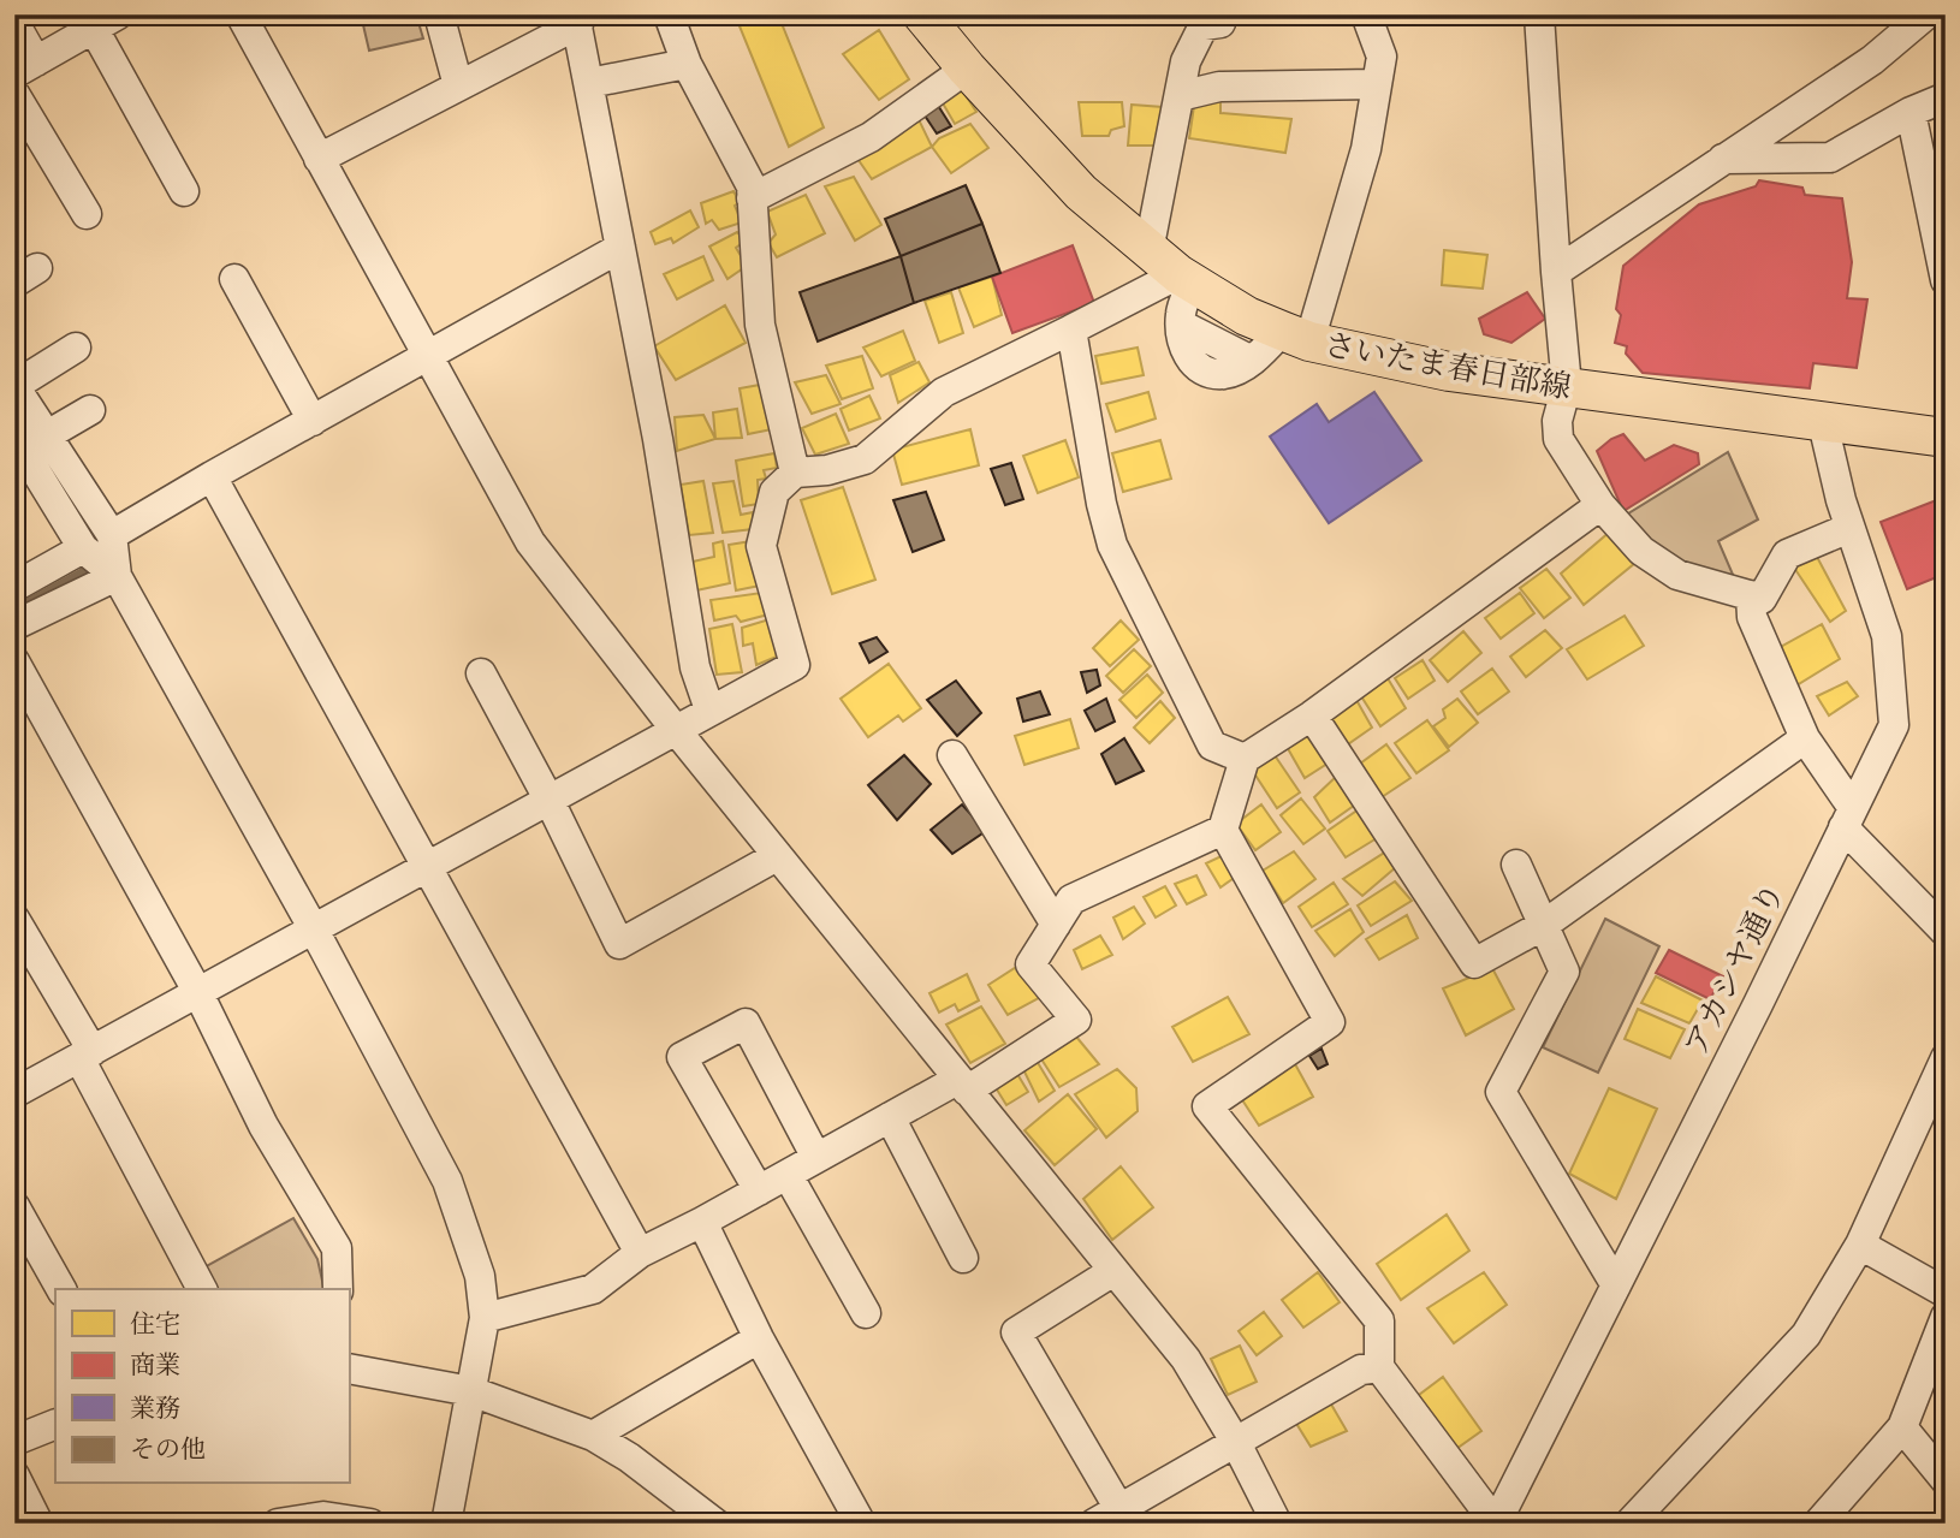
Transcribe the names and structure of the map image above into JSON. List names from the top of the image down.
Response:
{
  "streets": {
    "main road": ["さいたま春日部線"],
    "street": ["アカシヤ通り"]
  },
  "crossings": [
    ["さいたま春日部線", "アカシヤ通り"]
  ],
  "legend": [
    "住宅",
    "商業",
    "業務",
    "その他"
  ]
}
